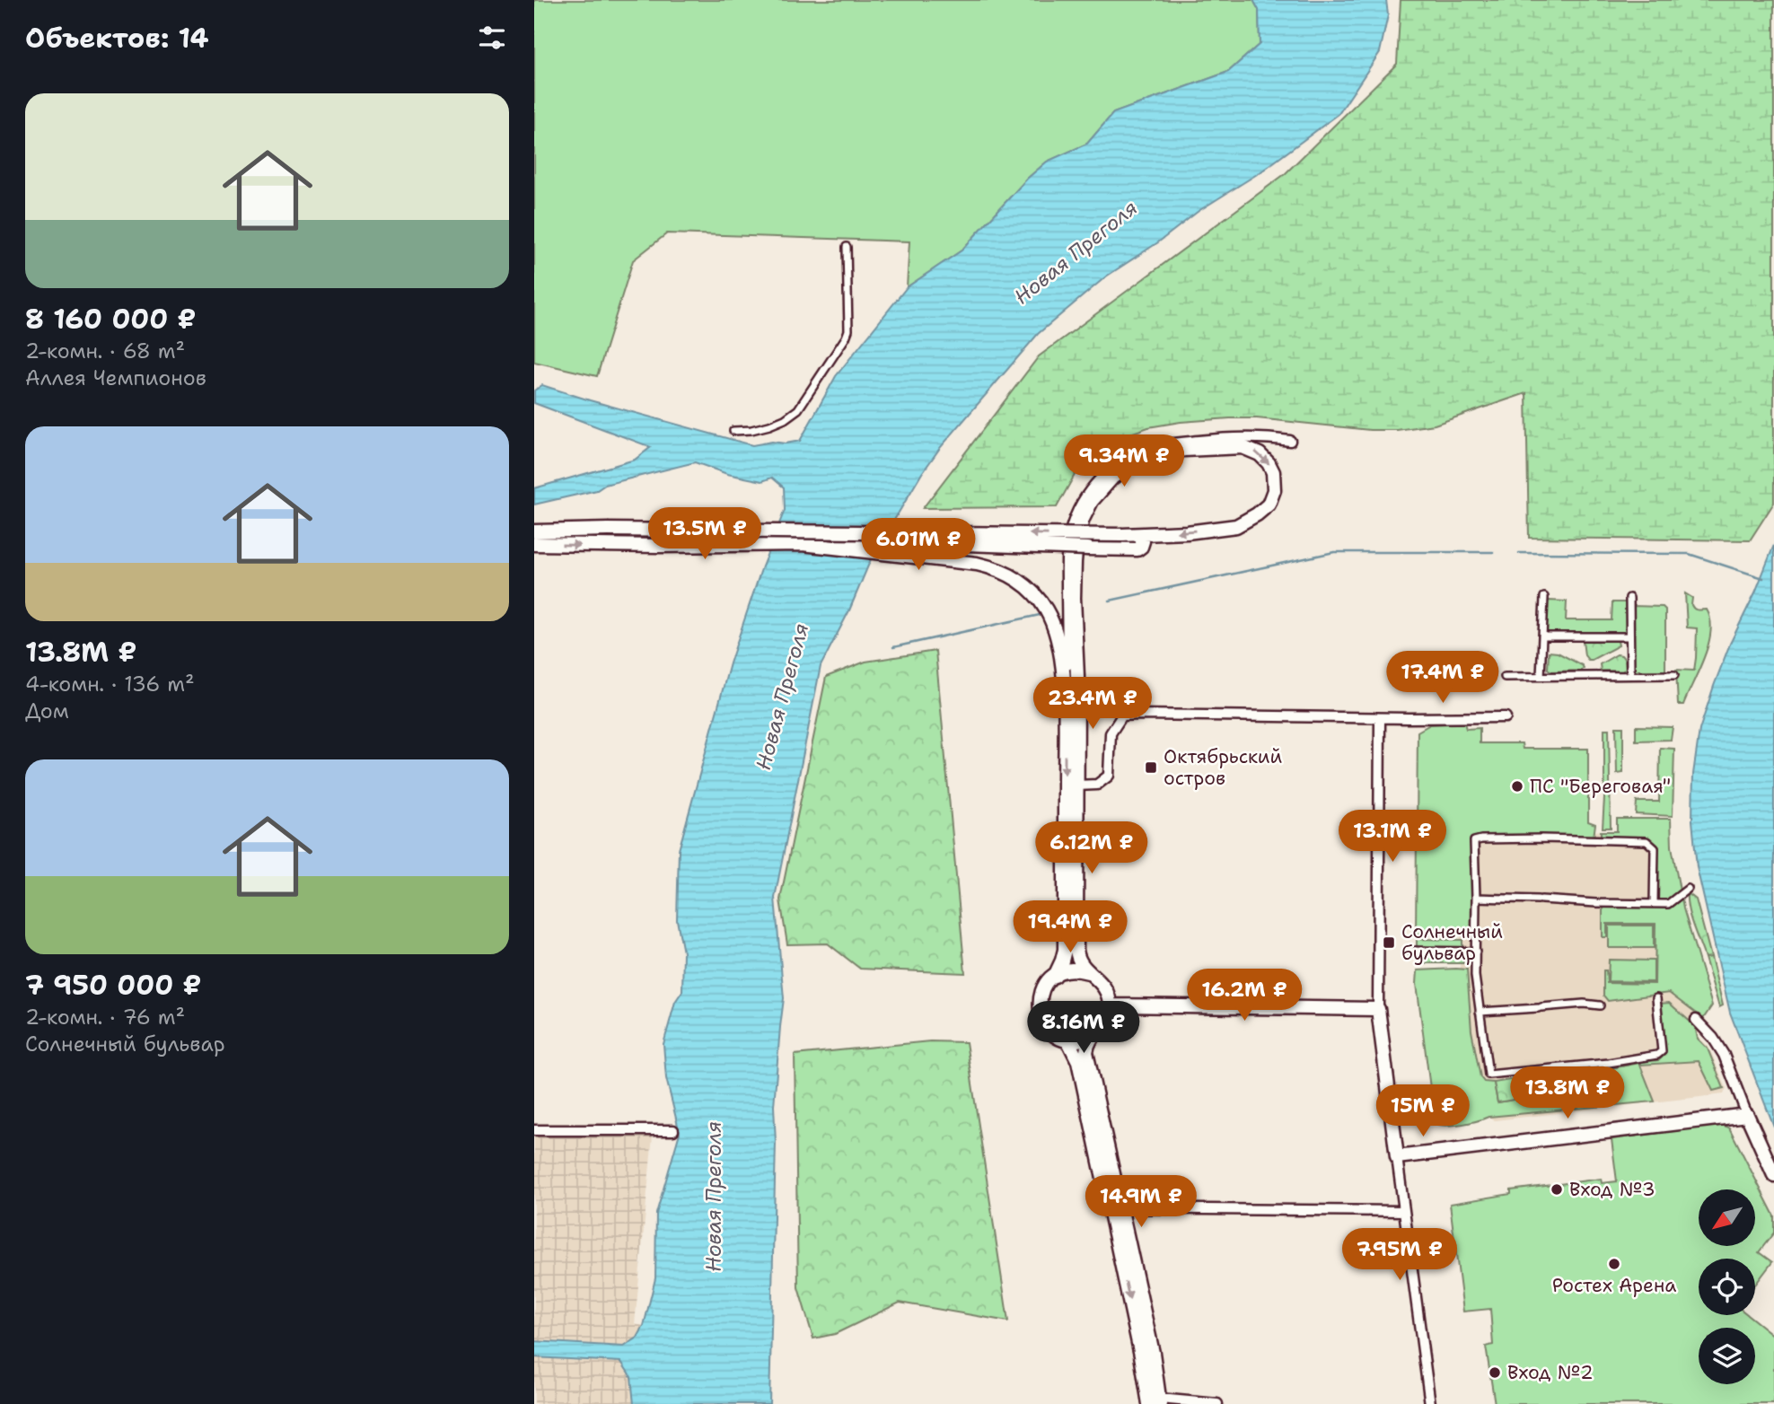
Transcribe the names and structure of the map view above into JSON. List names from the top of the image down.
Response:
{
  "water": ["Новая Преголя"],
  "places": {
    "transit": ["Октябрьский остров", "Солнечный бульвар"],
    "other": [
      "ПС \"Береговая\"",
      "Вход №3",
      "Ростех Арена",
      "Вход №2"
    ]
  },
  "north": "bottom left",
  "page": {
    "heading": "Объектов: 14",
    "list": [
      {
        "name": "8 160 000 ₽",
        "note": "2-комн. · 68 m² · Аллея Чемпионов"
      },
      {
        "name": "13.8M ₽",
        "note": "4-комн. · 136 m² · Дом"
      },
      {
        "name": "7 950 000 ₽",
        "note": "2-комн. · 76 m² · Солнечный бульвар"
      }
    ],
    "price": [
      "9.34M ₽",
      "13.5M ₽",
      "6.01M ₽",
      "17.4M ₽",
      "23.4M ₽",
      "13.1M ₽",
      "6.12M ₽",
      "19.4M ₽",
      "16.2M ₽",
      "8.16M ₽",
      "13.8M ₽",
      "15M ₽",
      "14.9M ₽",
      "7.95M ₽"
    ]
  }
}
